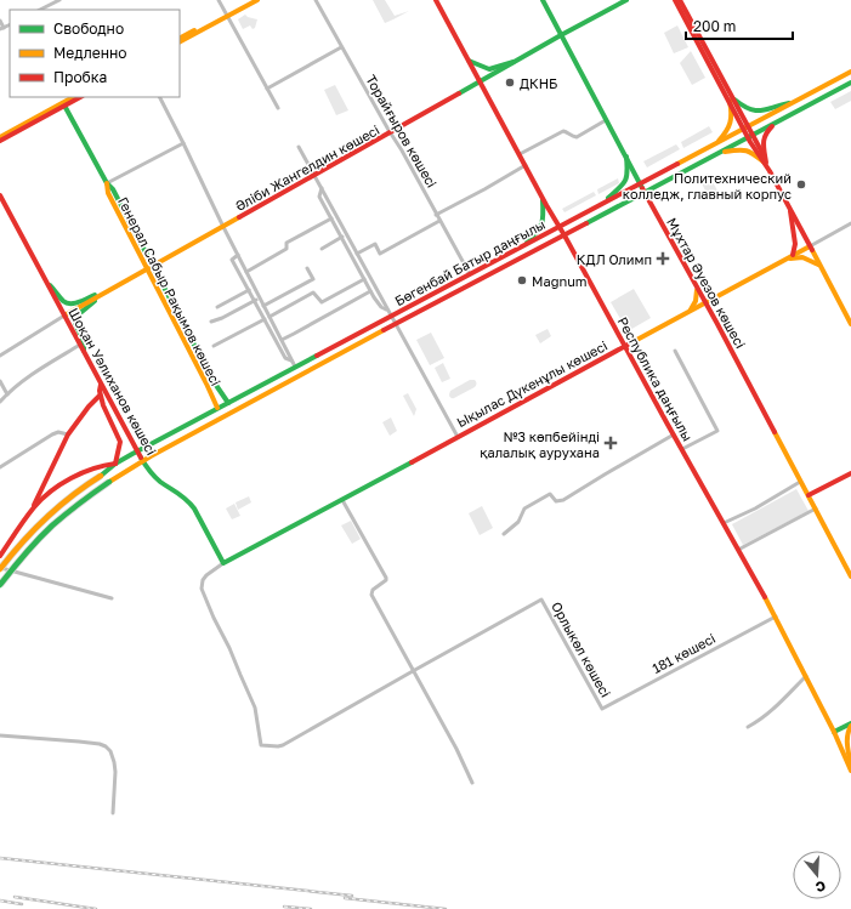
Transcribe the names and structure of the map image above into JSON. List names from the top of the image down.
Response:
{
  "streets": {
    "main road": [
      "Әліби Жангелдин көшесі",
      "Бөгенбай Батыр даңғылы",
      "Мұхтар Әуезов көшесі",
      "Генерал Сабыр Рақымов көшесі",
      "Республика даңғылы",
      "Шоқан Уәлиханов көшесі",
      "Ықылас Дүкенұлы көшесі"
    ],
    "street": ["Торайғыров көшесі", "Орлыкөл көшесі", "181 көшесі"]
  },
  "crossings": [
    ["Торайғыров көшесі", "Әліби Жангелдин көшесі"],
    ["Торайғыров көшесі", "Бөгенбай Батыр даңғылы"],
    ["Әліби Жангелдин көшесі", "Мұхтар Әуезов көшесі"],
    ["Әліби Жангелдин көшесі", "Генерал Сабыр Рақымов көшесі"],
    ["Әліби Жангелдин көшесі", "Республика даңғылы"],
    ["Әліби Жангелдин көшесі", "Шоқан Уәлиханов көшесі"],
    ["Бөгенбай Батыр даңғылы", "Мұхтар Әуезов көшесі"],
    ["Бөгенбай Батыр даңғылы", "Генерал Сабыр Рақымов көшесі"],
    ["Бөгенбай Батыр даңғылы", "Республика даңғылы"],
    ["Бөгенбай Батыр даңғылы", "Шоқан Уәлиханов көшесі"],
    ["Мұхтар Әуезов көшесі", "Ықылас Дүкенұлы көшесі"],
    ["Республика даңғылы", "Ықылас Дүкенұлы көшесі"],
    ["Республика даңғылы", "181 көшесі"],
    ["Шоқан Уәлиханов көшесі", "Ықылас Дүкенұлы көшесі"],
    ["Орлыкөл көшесі", "181 көшесі"]
  ],
  "places": {
    "other": ["ДКНБ", "Политехнический колледж, главный корпус", "Magnum"],
    "health": ["КДЛ Олимп", "№3 көпбейінді қалалық аурухана"]
  },
  "legend": ["Свободно", "Медленно", "Пробка"],
  "scale_bar": "200 m",
  "north": "bottom"
}
